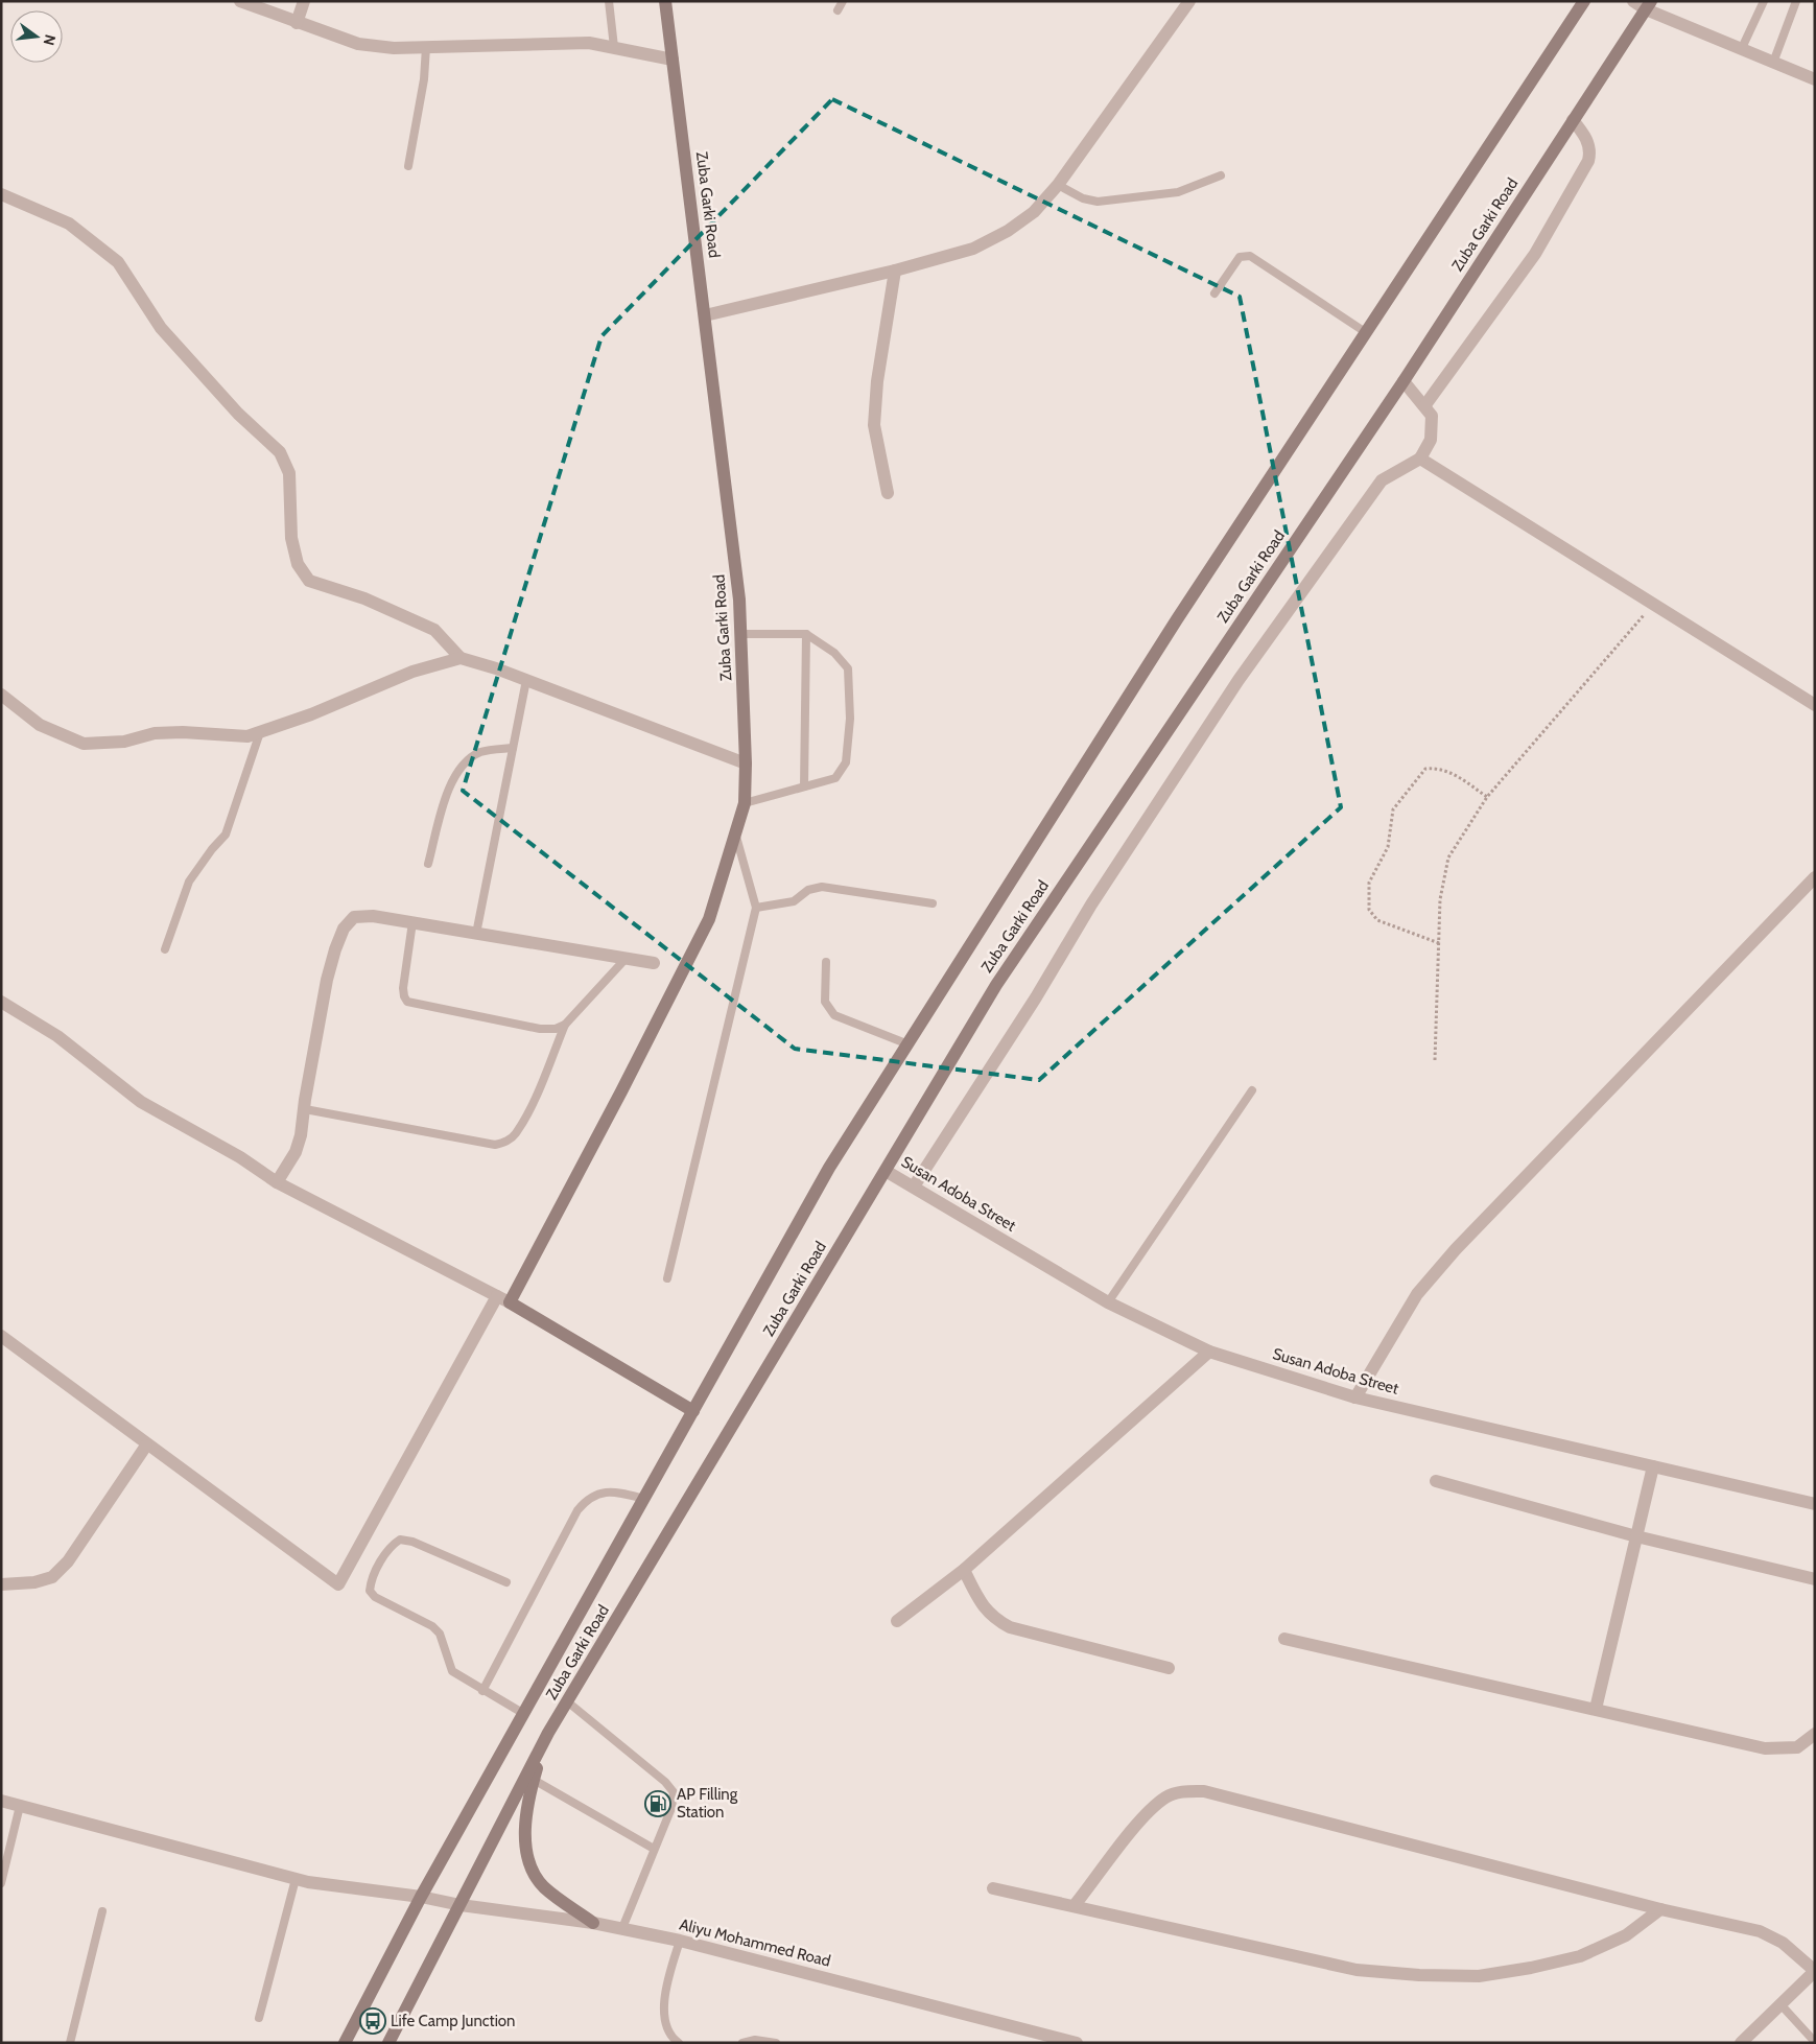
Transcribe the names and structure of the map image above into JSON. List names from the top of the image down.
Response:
{
  "streets": {
    "main road": ["Zuba Garki Road"],
    "street": ["Susan Adoba Street", "Aliyu Mohammed Road"]
  },
  "crossings": [
    ["Zuba Garki Road", "Susan Adoba Street"],
    ["Zuba Garki Road", "Aliyu Mohammed Road"]
  ],
  "places": {
    "fuel station": ["AP Filling Station"],
    "bus stop": ["Life Camp Junction"]
  },
  "north": "right"
}
